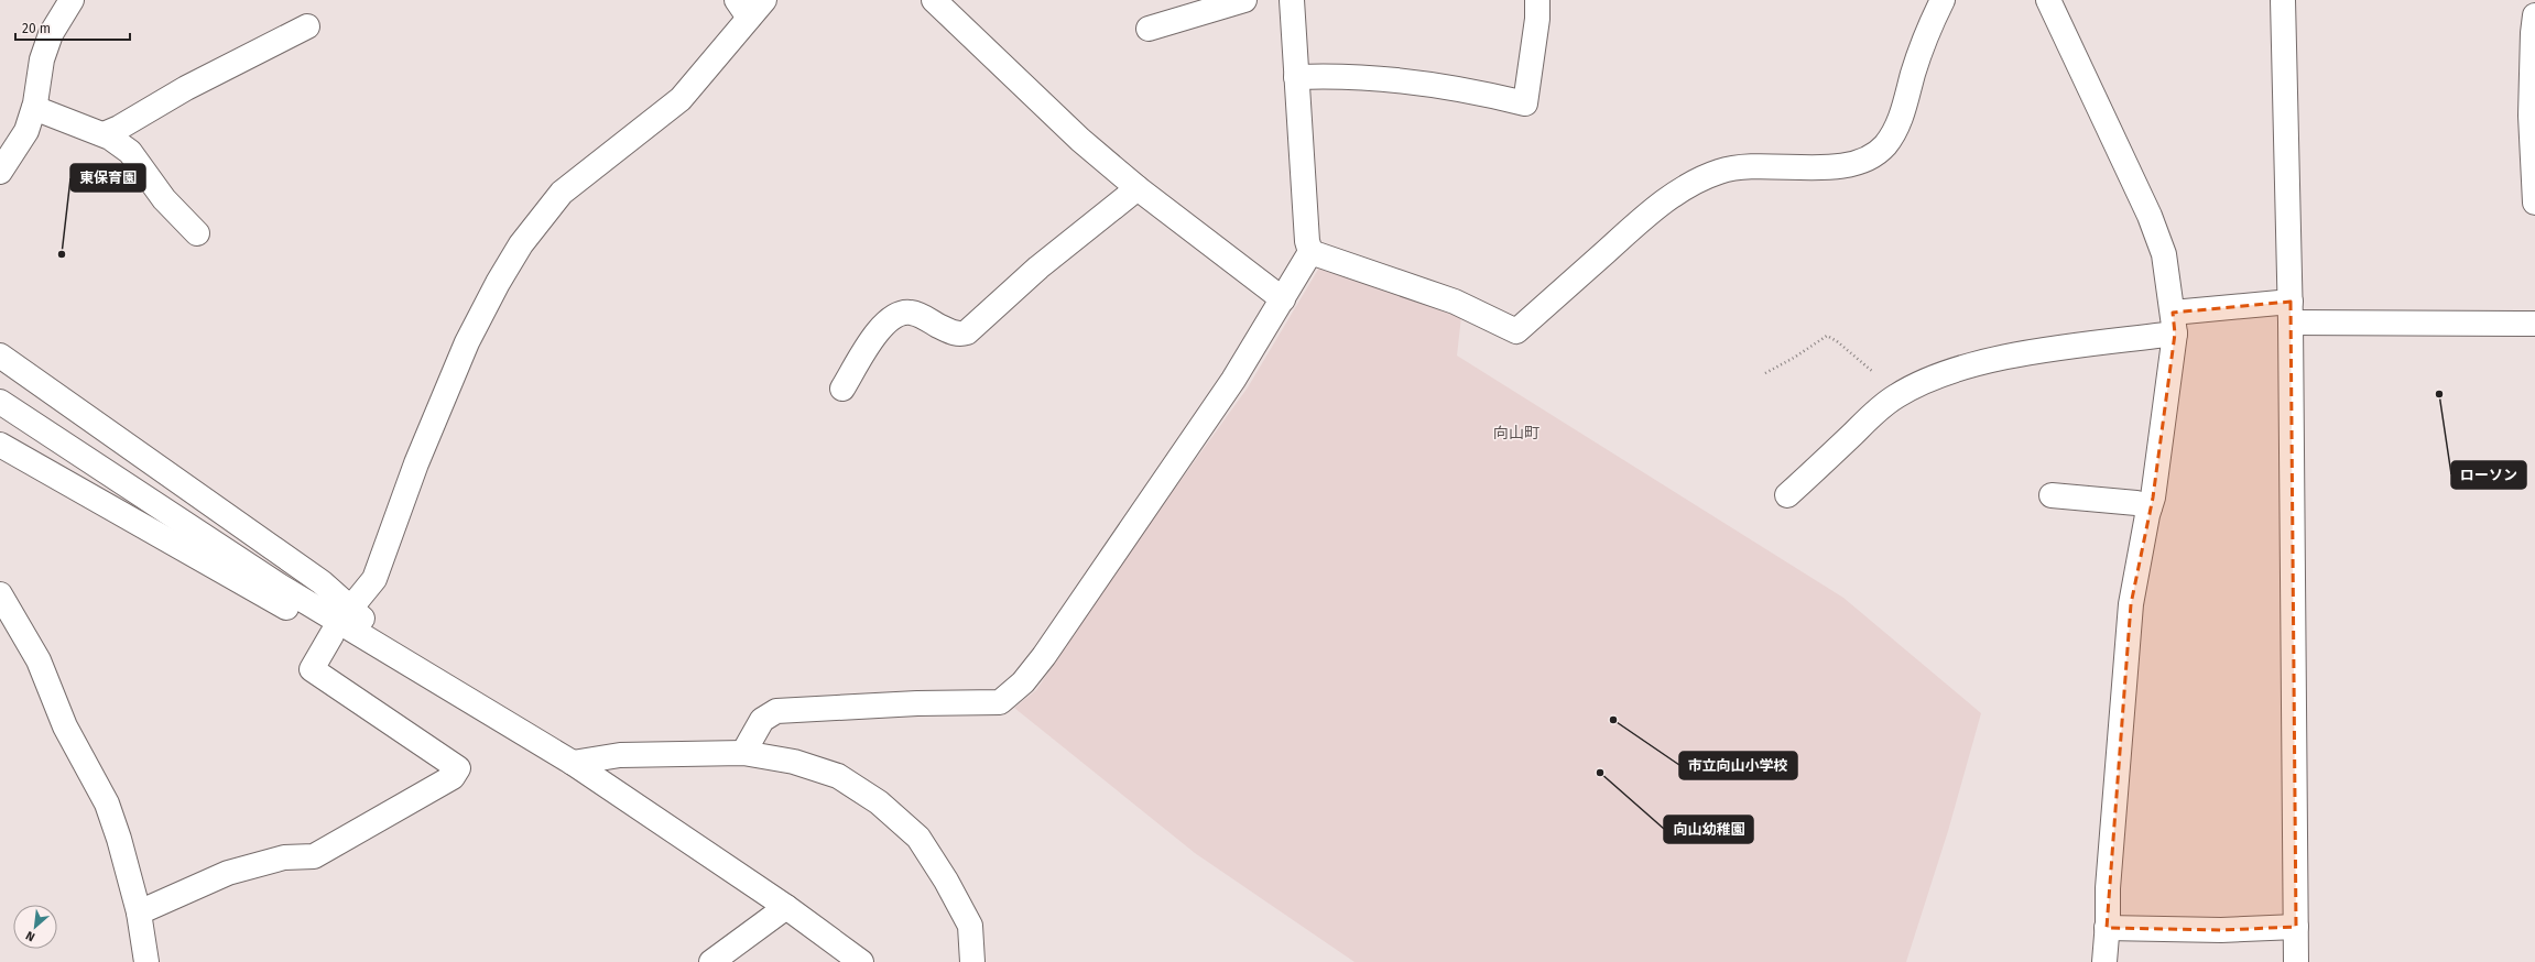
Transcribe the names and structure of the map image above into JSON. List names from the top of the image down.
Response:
{
  "districts": ["向山町"],
  "places": [
    "東保育園",
    "ローソン",
    "市立向山小学校",
    "向山幼稚園"
  ],
  "scale_bar": "20 m",
  "north": "bottom left"
}
